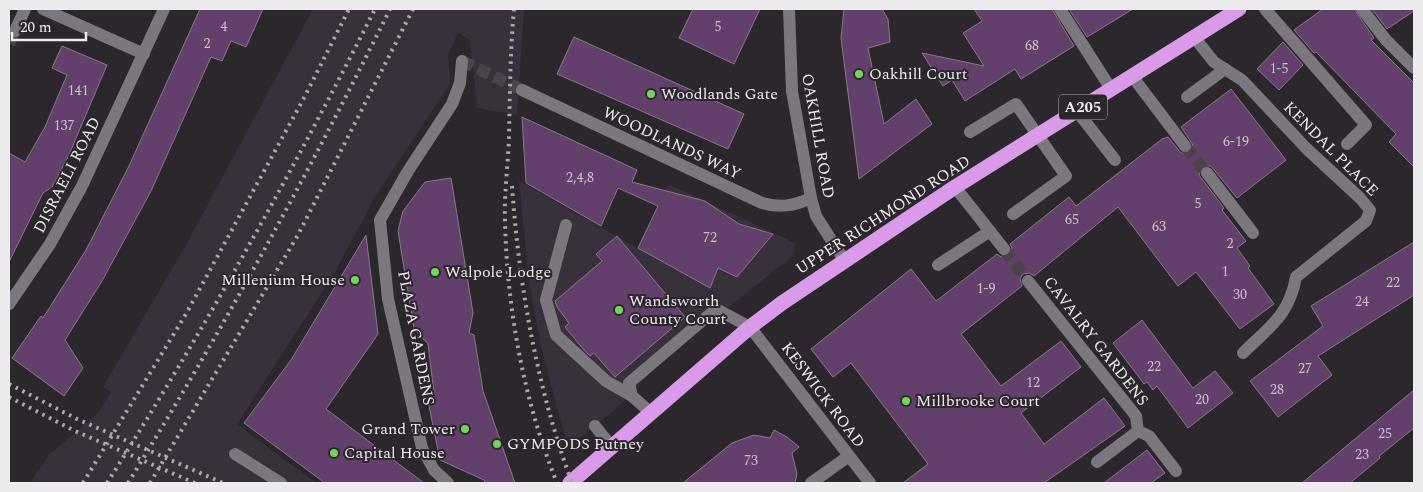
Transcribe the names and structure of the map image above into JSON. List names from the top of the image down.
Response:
{
  "streets": {
    "highway": ["A205", "UPPER RICHMOND ROAD"],
    "street": [
      "OAKHILL ROAD",
      "WOODLANDS WAY",
      "KENDAL PLACE",
      "DISRAELI ROAD",
      "PLAZA GARDENS",
      "CAVALRY GARDENS",
      "KESWICK ROAD"
    ]
  },
  "crossings": [
    ["OAKHILL ROAD", "WOODLANDS WAY"],
    ["OAKHILL ROAD", "UPPER RICHMOND ROAD"],
    ["KENDAL PLACE", "UPPER RICHMOND ROAD"],
    ["UPPER RICHMOND ROAD", "KESWICK ROAD"]
  ],
  "places": [
    "Oakhill Court",
    "Woodlands Gate",
    "Walpole Lodge",
    "Millenium House",
    "Wandsworth County Court",
    "Millbrooke Court",
    "Grand Tower",
    "GYMPODS Putney",
    "Capital House"
  ],
  "house_numbers": [
    "4",
    "5",
    "2",
    "68",
    "1-5",
    "141",
    "137",
    "6-19",
    "2,4,8",
    "5",
    "65",
    "63",
    "72",
    "2",
    "1",
    "22",
    "1-9",
    "30",
    "24",
    "22",
    "27",
    "12",
    "28",
    "20",
    "25",
    "23",
    "73"
  ],
  "scale_bar": "20 m"
}
